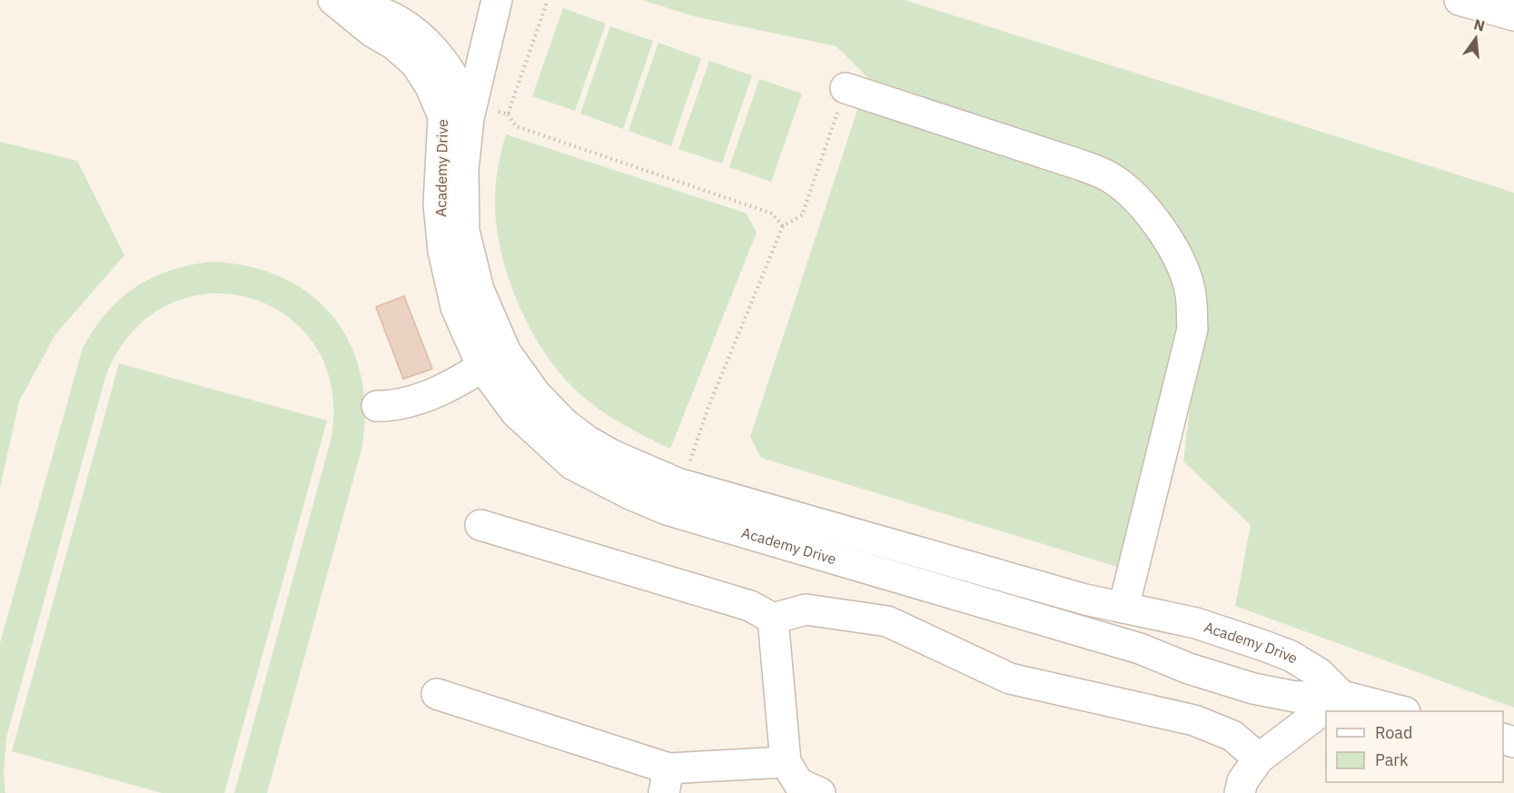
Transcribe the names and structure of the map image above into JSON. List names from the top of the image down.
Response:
{
  "streets": {
    "street": ["Academy Drive"]
  },
  "legend": ["Road", "Park"],
  "north": "top"
}
